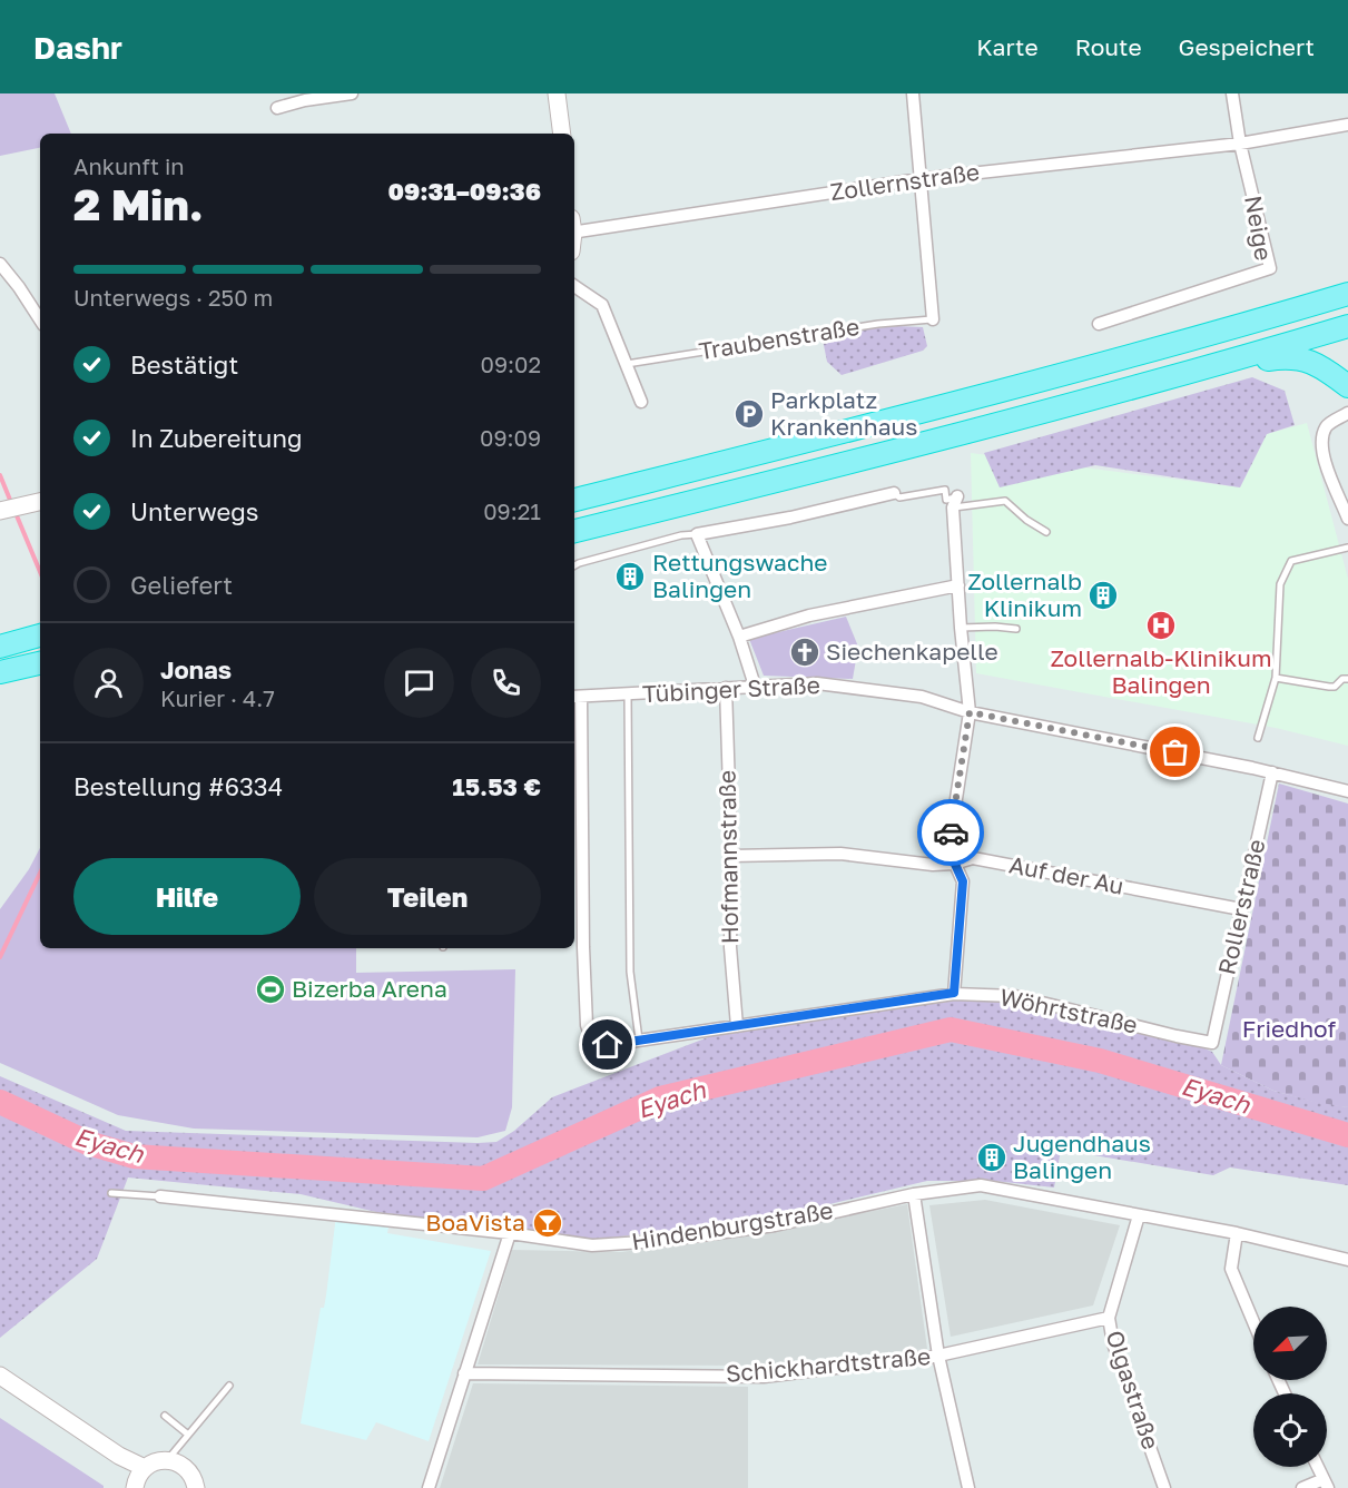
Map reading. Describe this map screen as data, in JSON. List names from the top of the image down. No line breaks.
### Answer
{"streets":{"street":["Zollernstraße","Neige","Tübinger Straße","Hofmannstraße","Auf der Au","Rollerstraße","Wöhrtstraße","Hindenburgstraße","Schickhardtstraße","Olgastraße"],"lane":["Traubenstraße"]},"crossings":[["Zollernstraße","Neige"],["Tübinger Straße","Hofmannstraße"],["Tübinger Straße","Rollerstraße"],["Tübinger Straße","Wöhrtstraße"],["Hofmannstraße","Auf der Au"],["Hofmannstraße","Wöhrtstraße"],["Auf der Au","Rollerstraße"],["Rollerstraße","Wöhrtstraße"],["Hindenburgstraße","Olgastraße"],["Schickhardtstraße","Olgastraße"]],"water":["Eyach"],"parks":["Friedhof"],"places":{"parking":["Parkplatz Krankenhaus"],"building":["Rettungswache Balingen","Zollernalb Klinikum","Jugendhaus Balingen"],"hospital":["Zollernalb-Klinikum Balingen"],"church":["Siechenkapelle"],"sports":["Bizerba Arena"],"bar":["BoaVista"]},"north":"bottom left","page":{"header":"Dashr","nav":["Karte","Route","Gespeichert"],"heading":["2 Min.","Ankunft in","09:31–09:36"],"panel":["Jonas","Kurier · 4.7","Bestellung #6334","15.53 €"],"bar":"Unterwegs · 250 m","list":[["Bestätigt","09:02"],["In Zubereitung","09:09"],["Unterwegs","09:21"],"Geliefert"],"buttons":["Hilfe","Teilen"]}}
